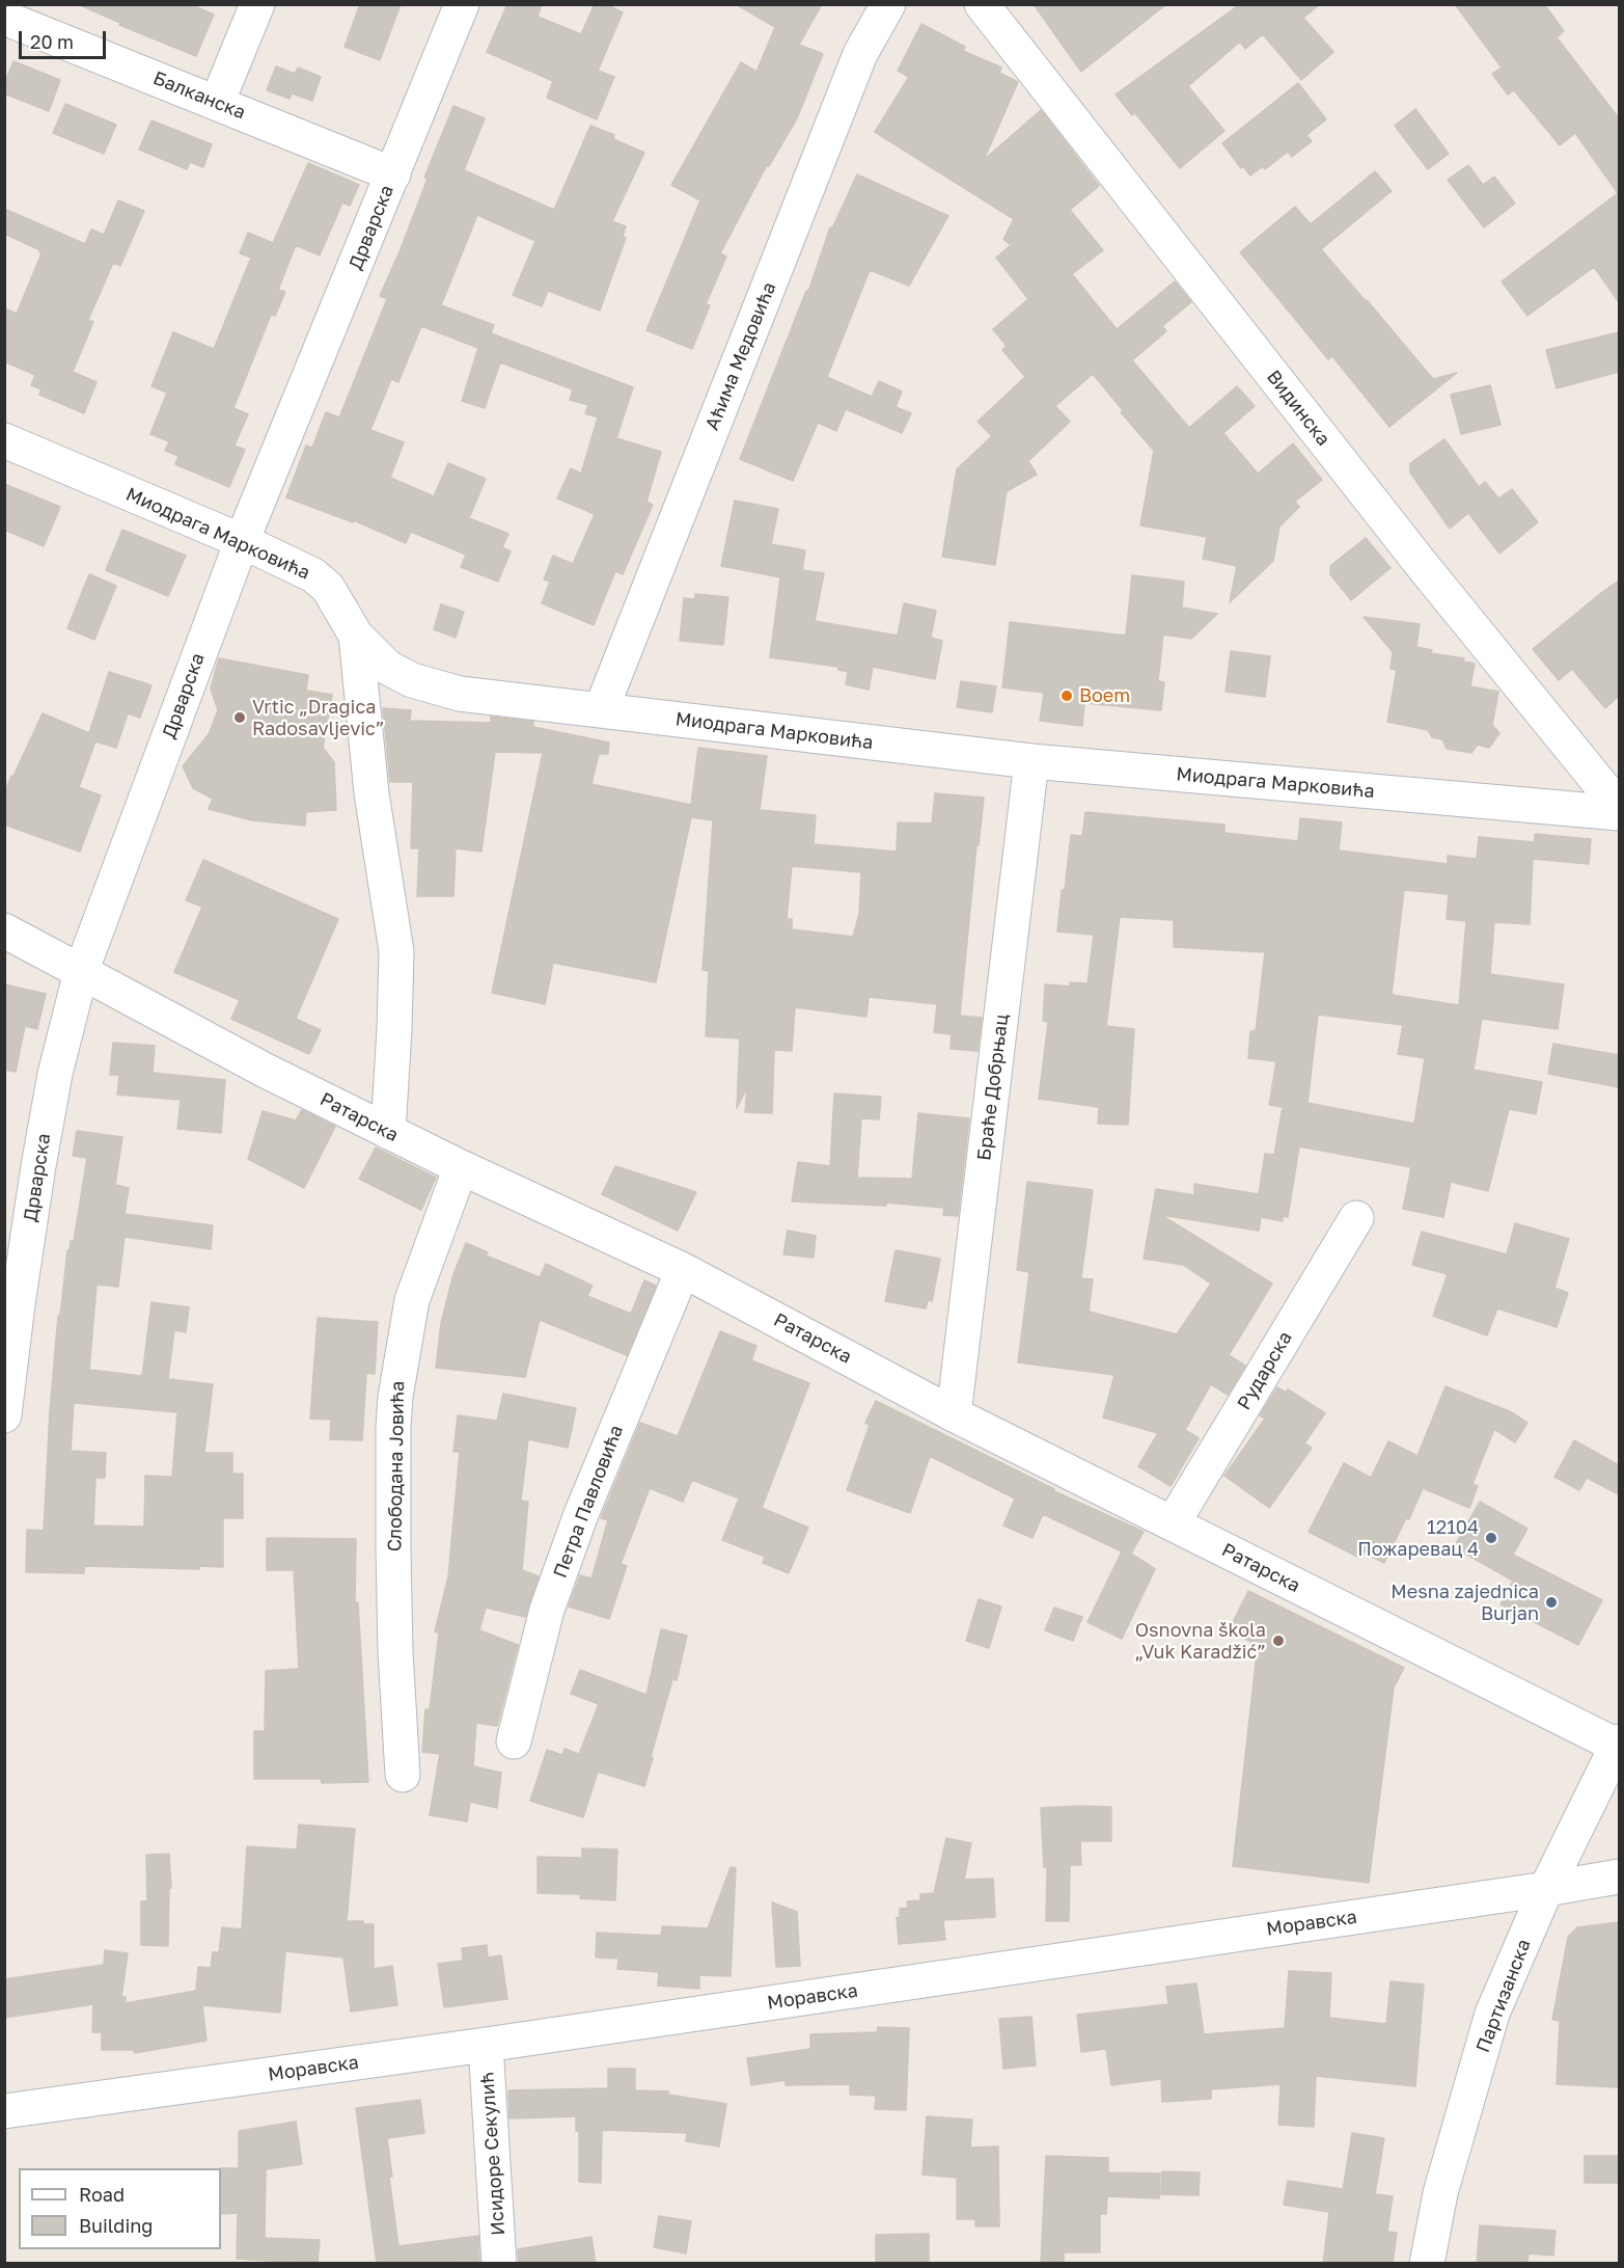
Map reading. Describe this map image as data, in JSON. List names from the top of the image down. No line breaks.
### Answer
{"streets":{"street":["Балканска","Дрварска","Аћима Медовића","Видинска","Миодрага Марковића","Браће Добрњац","Ратарска","Рударска","Слободана Јовића","Петра Павловића","Моравска","Партизанска","Исидоре Секулић"]},"crossings":[["Балканска","Дрварска"],["Дрварска","Миодрага Марковића"],["Дрварска","Ратарска"],["Аћима Медовића","Миодрага Марковића"],["Миодрага Марковића","Браће Добрњац"],["Браће Добрњац","Ратарска"],["Ратарска","Рударска"],["Ратарска","Слободана Јовића"],["Ратарска","Петра Павловића"],["Ратарска","Партизанска"],["Моравска","Партизанска"],["Моравска","Исидоре Секулић"]],"places":["Boem","Vrtic „Dragica Radosavljevic”","12104 Пожаревац 4","Mesna zajednica Burjan","Osnovna škola „Vuk Karadžić”"],"legend":["Road","Building"],"scale_bar":"20 m"}
